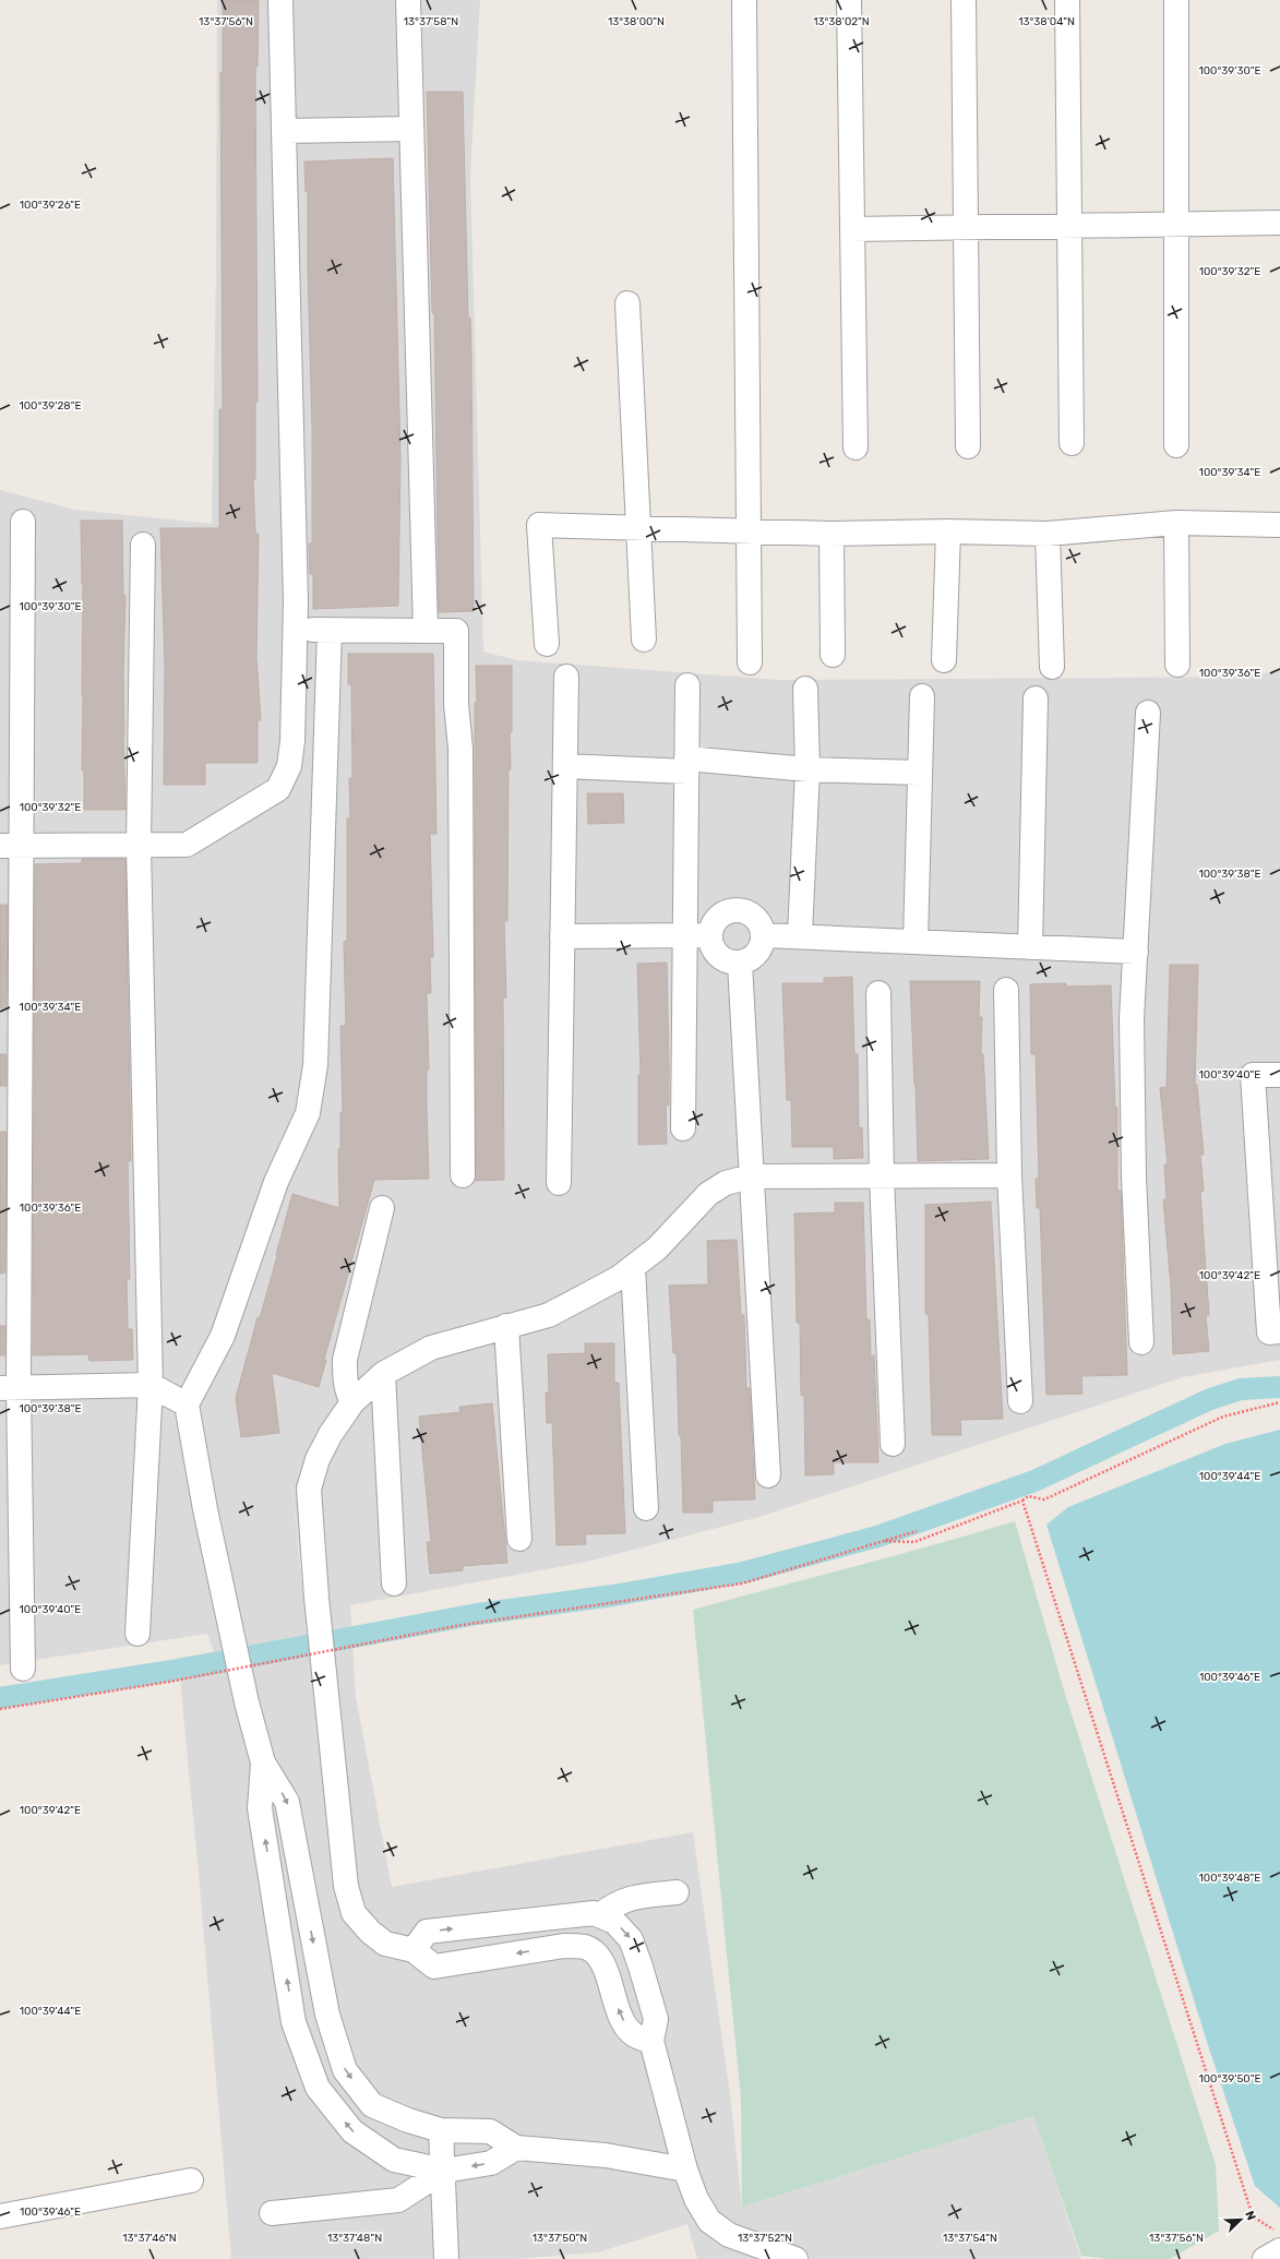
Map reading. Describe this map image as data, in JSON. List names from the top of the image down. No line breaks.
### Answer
{"north":"top right","coordinates":["13°37'56\"N","13°37'58\"N","13°38'00\"N","13°38'02\"N","13°38'04\"N","100°39'30\"E","100°39'26\"E","100°39'32\"E","100°39'28\"E","100°39'34\"E","100°39'36\"E","100°39'38\"E","100°39'40\"E","100°39'42\"E","100°39'44\"E","100°39'46\"E","100°39'48\"E","100°39'50\"E","13°37'46\"N","13°37'48\"N","13°37'50\"N","13°37'52\"N","13°37'54\"N"]}
